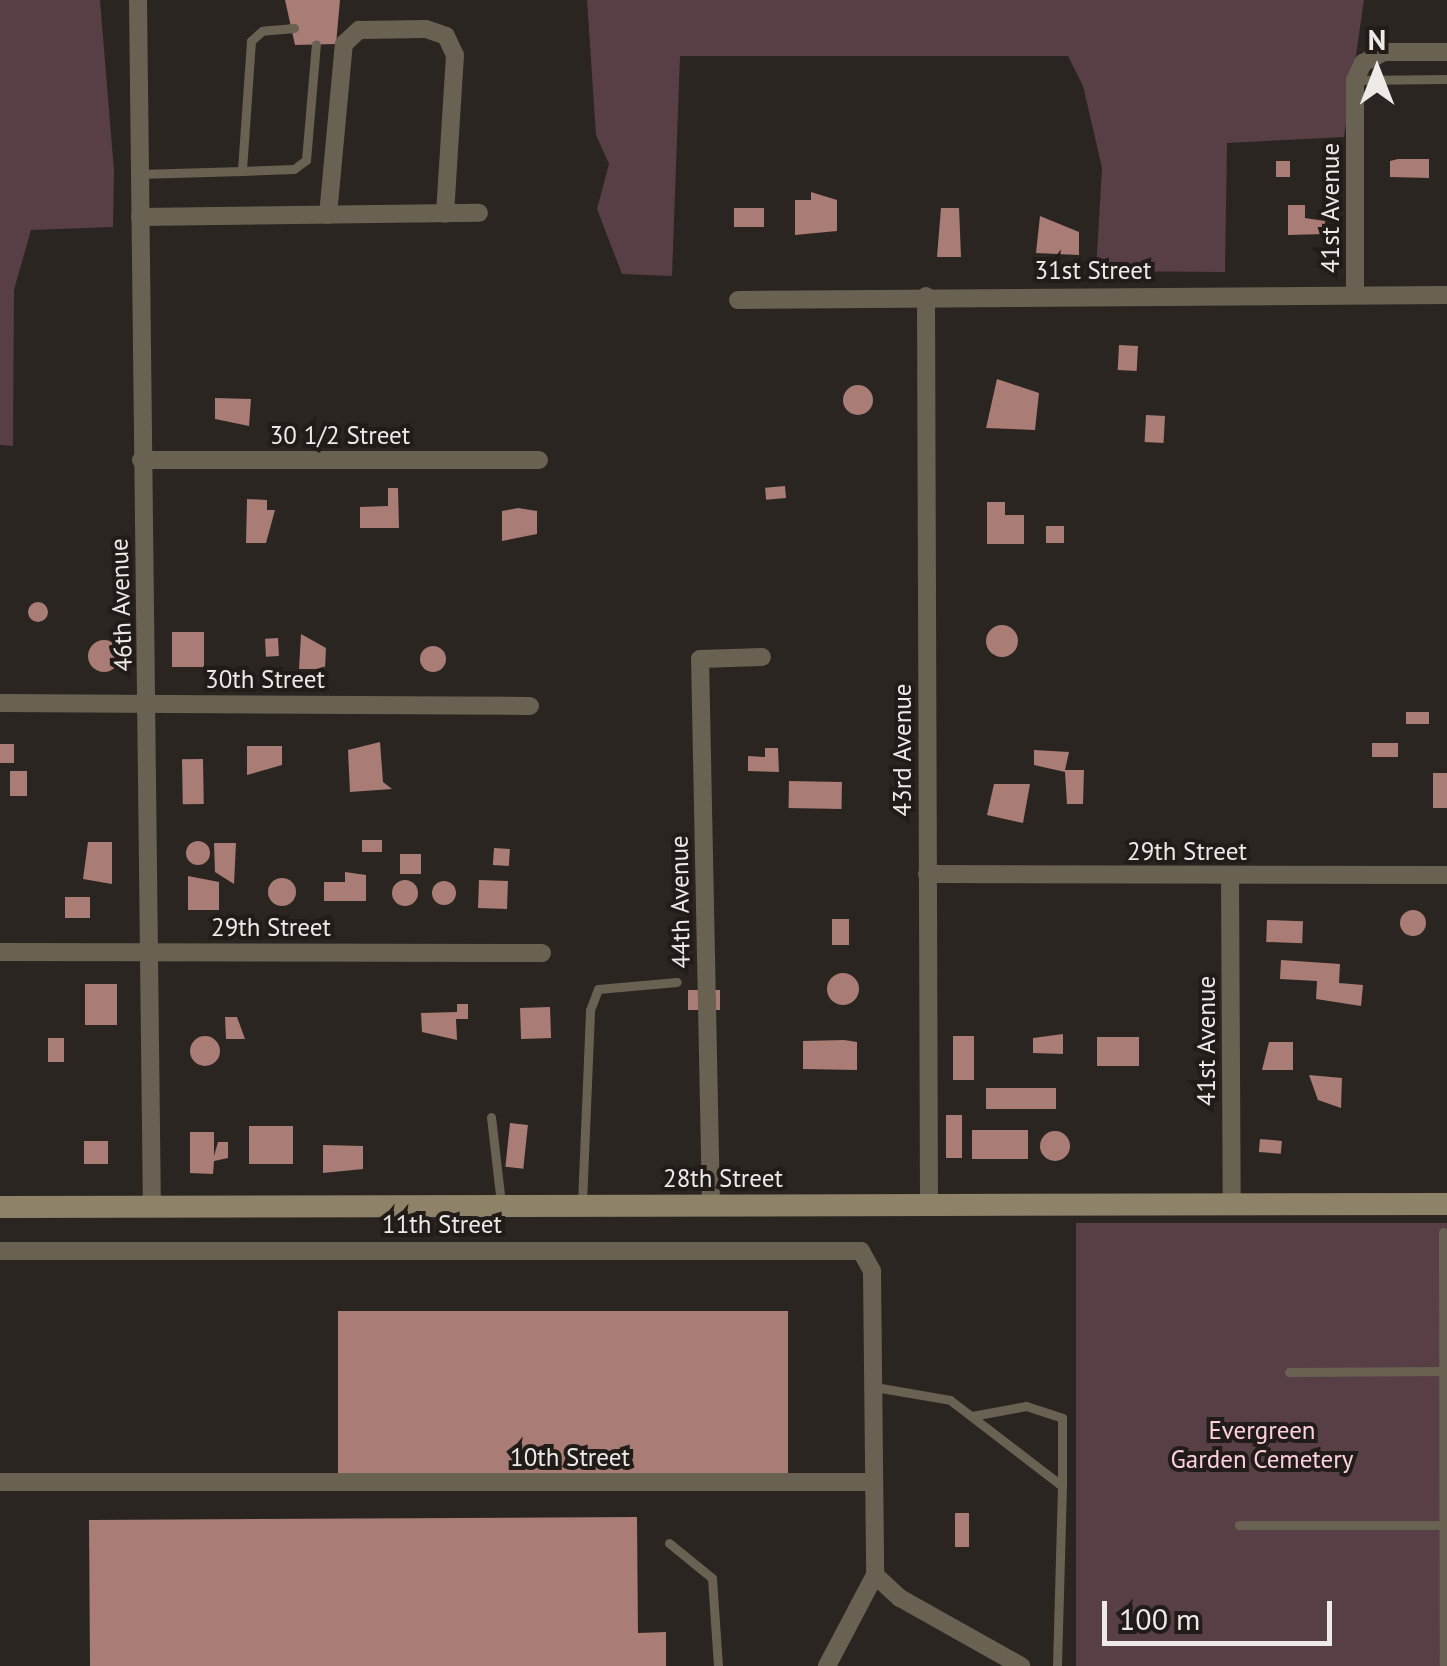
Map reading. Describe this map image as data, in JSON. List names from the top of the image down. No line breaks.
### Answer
{"streets":{"main road":["28th Street"],"street":["41st Avenue","31st Street","30 1/2 Street","46th Avenue","30th Street","43rd Avenue","29th Street","44th Avenue","11th Street","10th Street"]},"crossings":[["41st Avenue","31st Street"],["41st Avenue","29th Street"],["41st Avenue","28th Street"],["31st Street","43rd Avenue"],["30 1/2 Street","46th Avenue"],["46th Avenue","30th Street"],["46th Avenue","29th Street"],["46th Avenue","28th Street"],["43rd Avenue","29th Street"],["43rd Avenue","28th Street"],["44th Avenue","28th Street"]],"parks":["Evergreen Garden Cemetery"],"scale_bar":"100 m","north":"top"}
